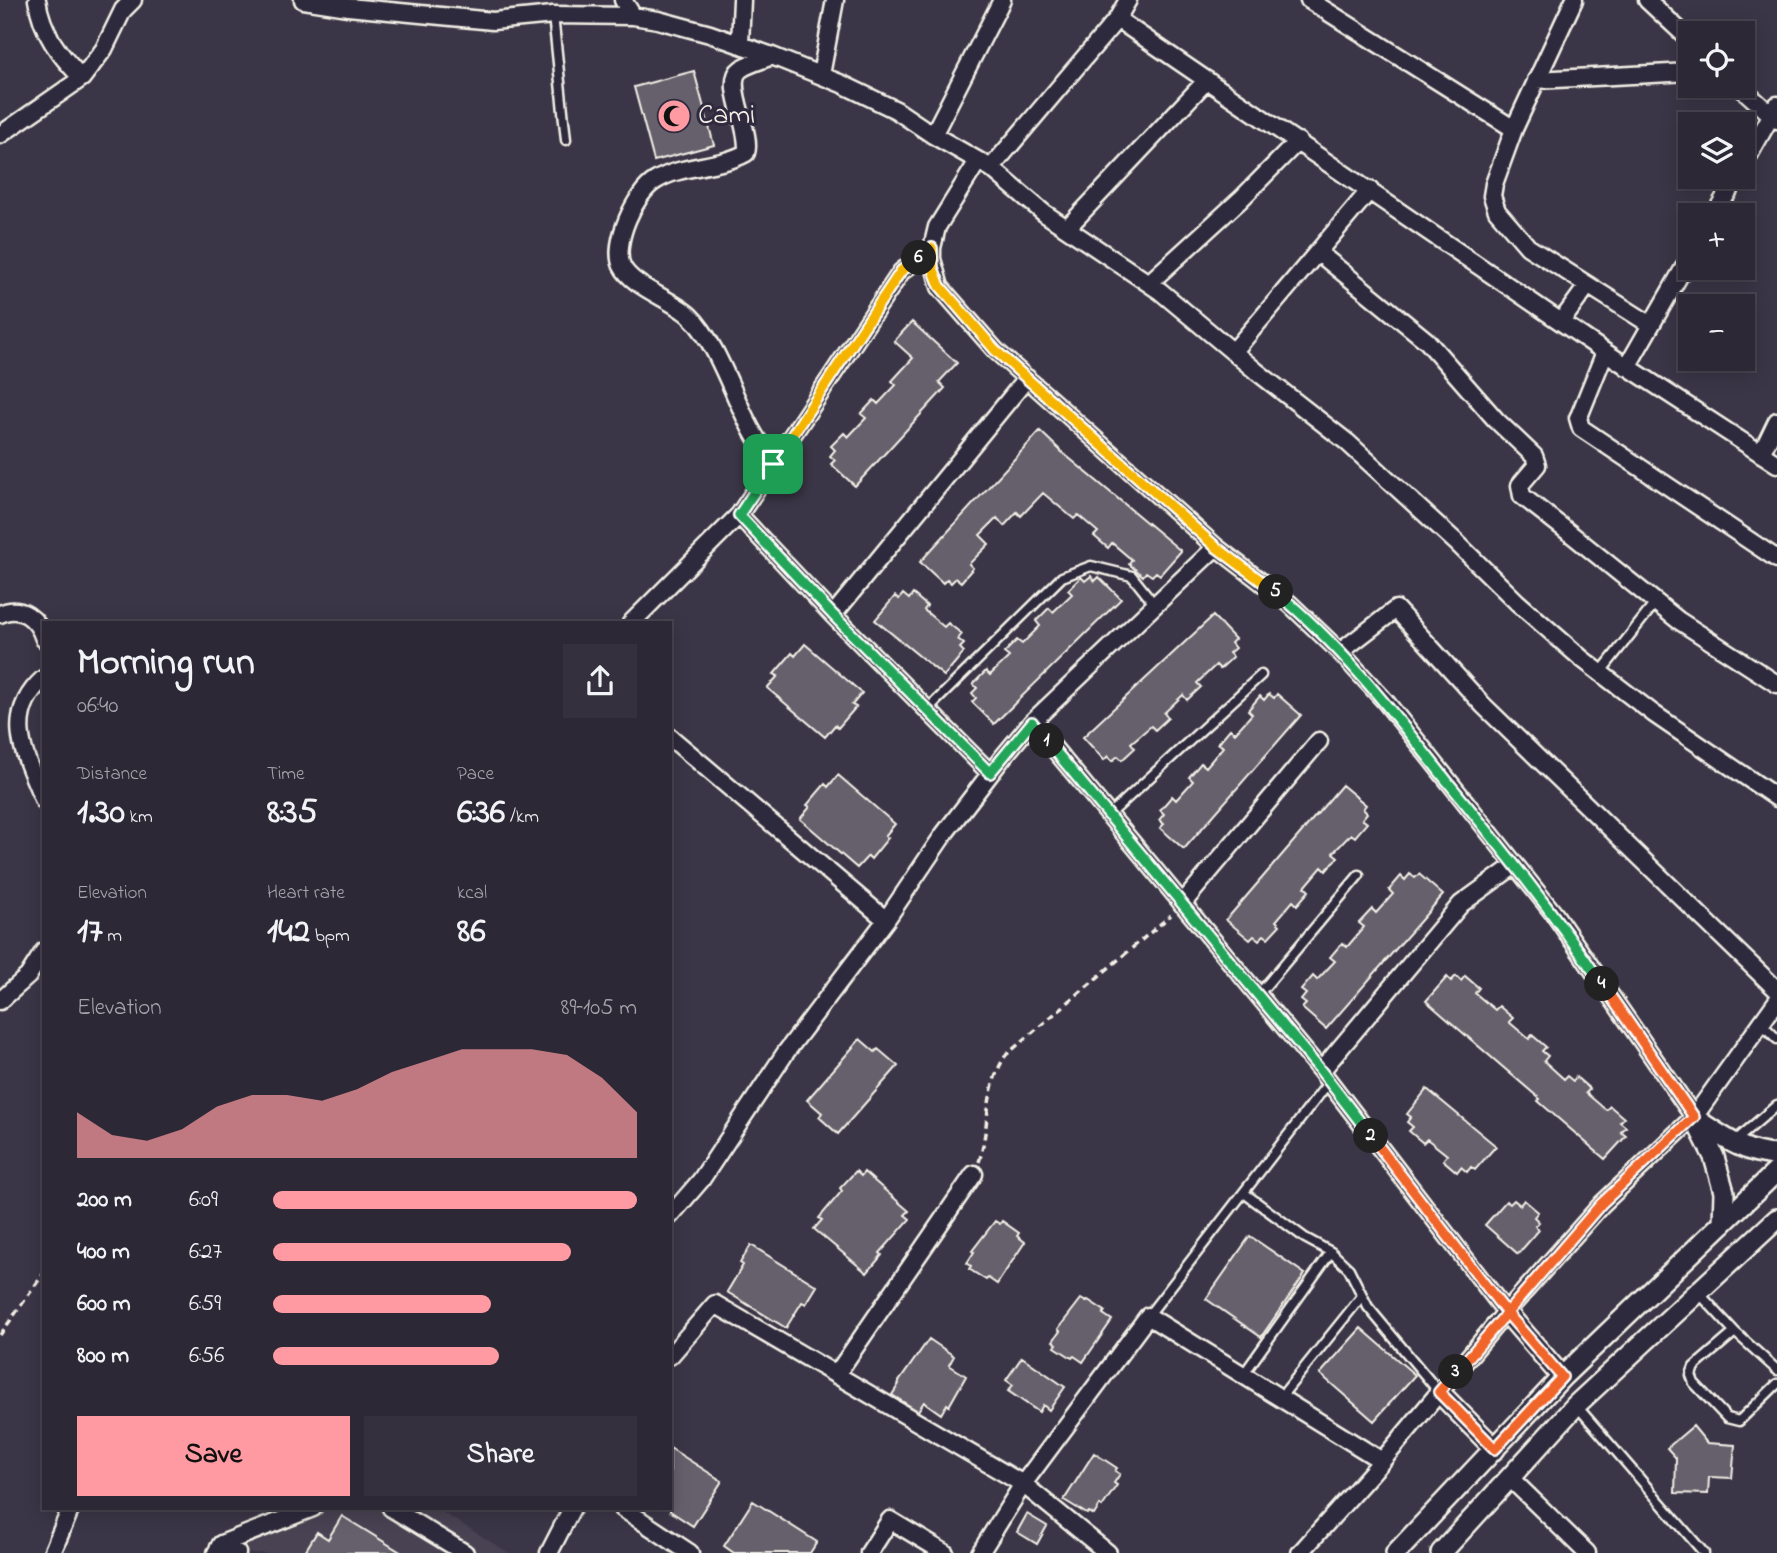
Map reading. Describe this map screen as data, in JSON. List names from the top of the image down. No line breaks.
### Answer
{"places":{"mosque":["Cami"]},"page":{"map_buttons":["+","−"],"pins":["6","5","1","4","2","3"],"heading":["Morning run","06:40"],"stats":[["Distance","1.30 km"],["Time","8:35"],["Pace","6:36 /km"],["Elevation","17 m"],["Heart rate","142 bpm"],["kcal","86"]],"chart":["Elevation","89–105 m"],"list":[{"name":"200 m","note":"6:09"},{"name":"400 m","note":"6:27"},{"name":"600 m","note":"6:59"},{"name":"800 m","note":"6:56"}],"buttons":["Save","Share"]}}
